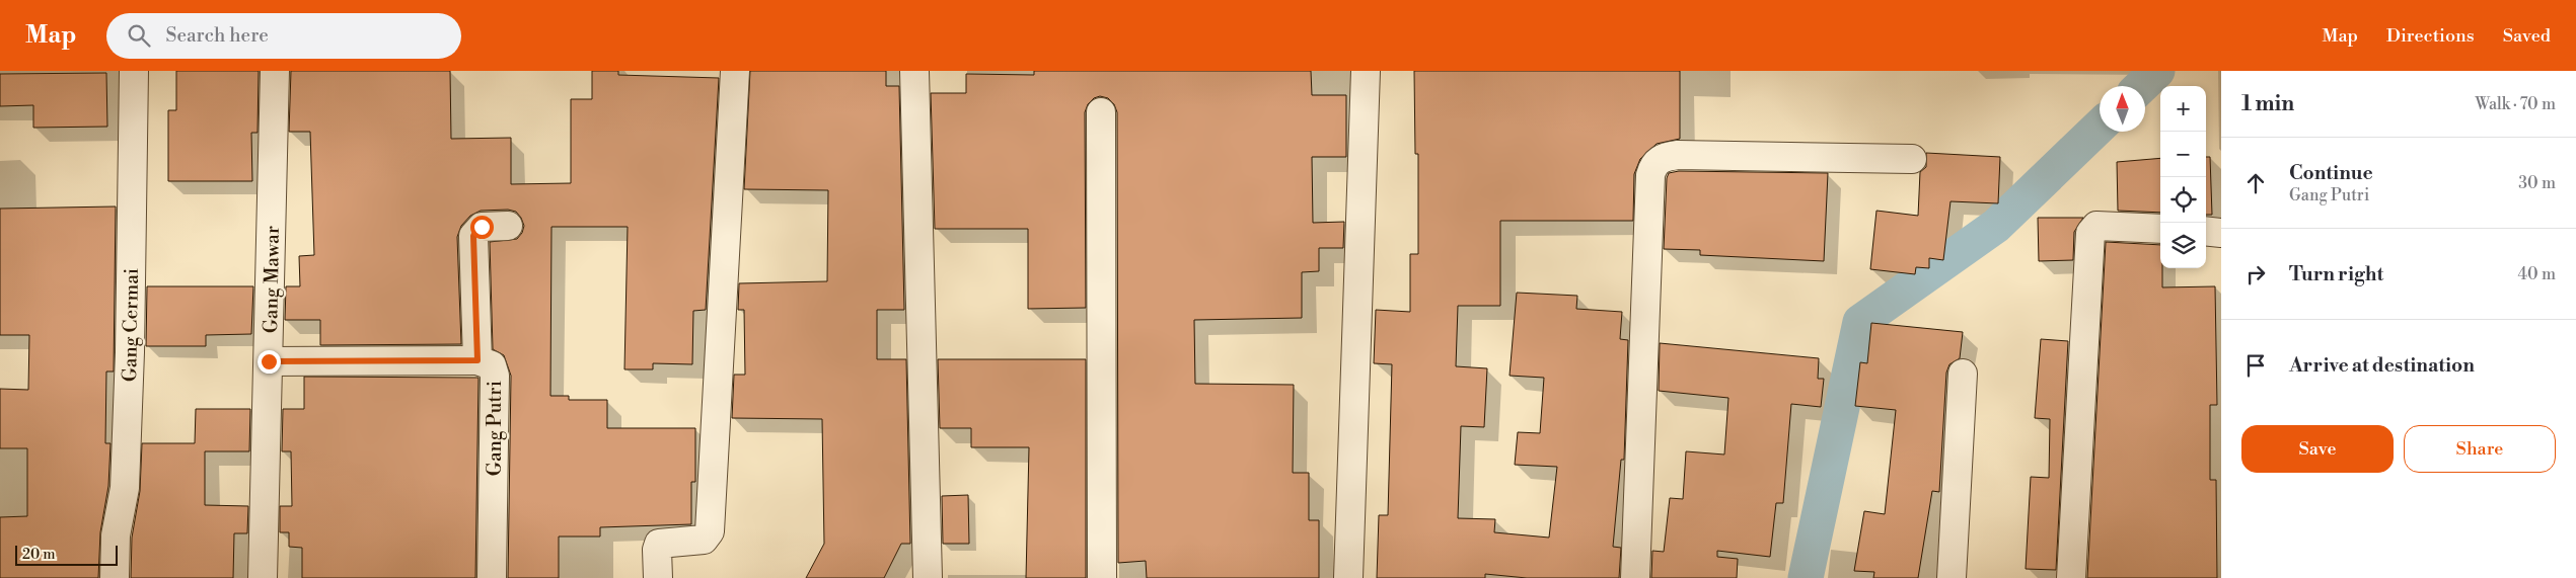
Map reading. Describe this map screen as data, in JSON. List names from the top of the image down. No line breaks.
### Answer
{"streets":{"street":["Gang Mawar","Gang Cermai","Gang Putri"]},"scale_bar":"20 m","north":"top","page":{"header":"Map","search":"Search here","nav":["Map","Directions","Saved"],"heading":["1 min","Walk · 70 m"],"map_buttons":["+","−"],"list":[["Continue","Gang Putri","30 m"],["Turn right","40 m"],"Arrive at destination"],"buttons":["Save","Share"],"scale":"20 m"}}
